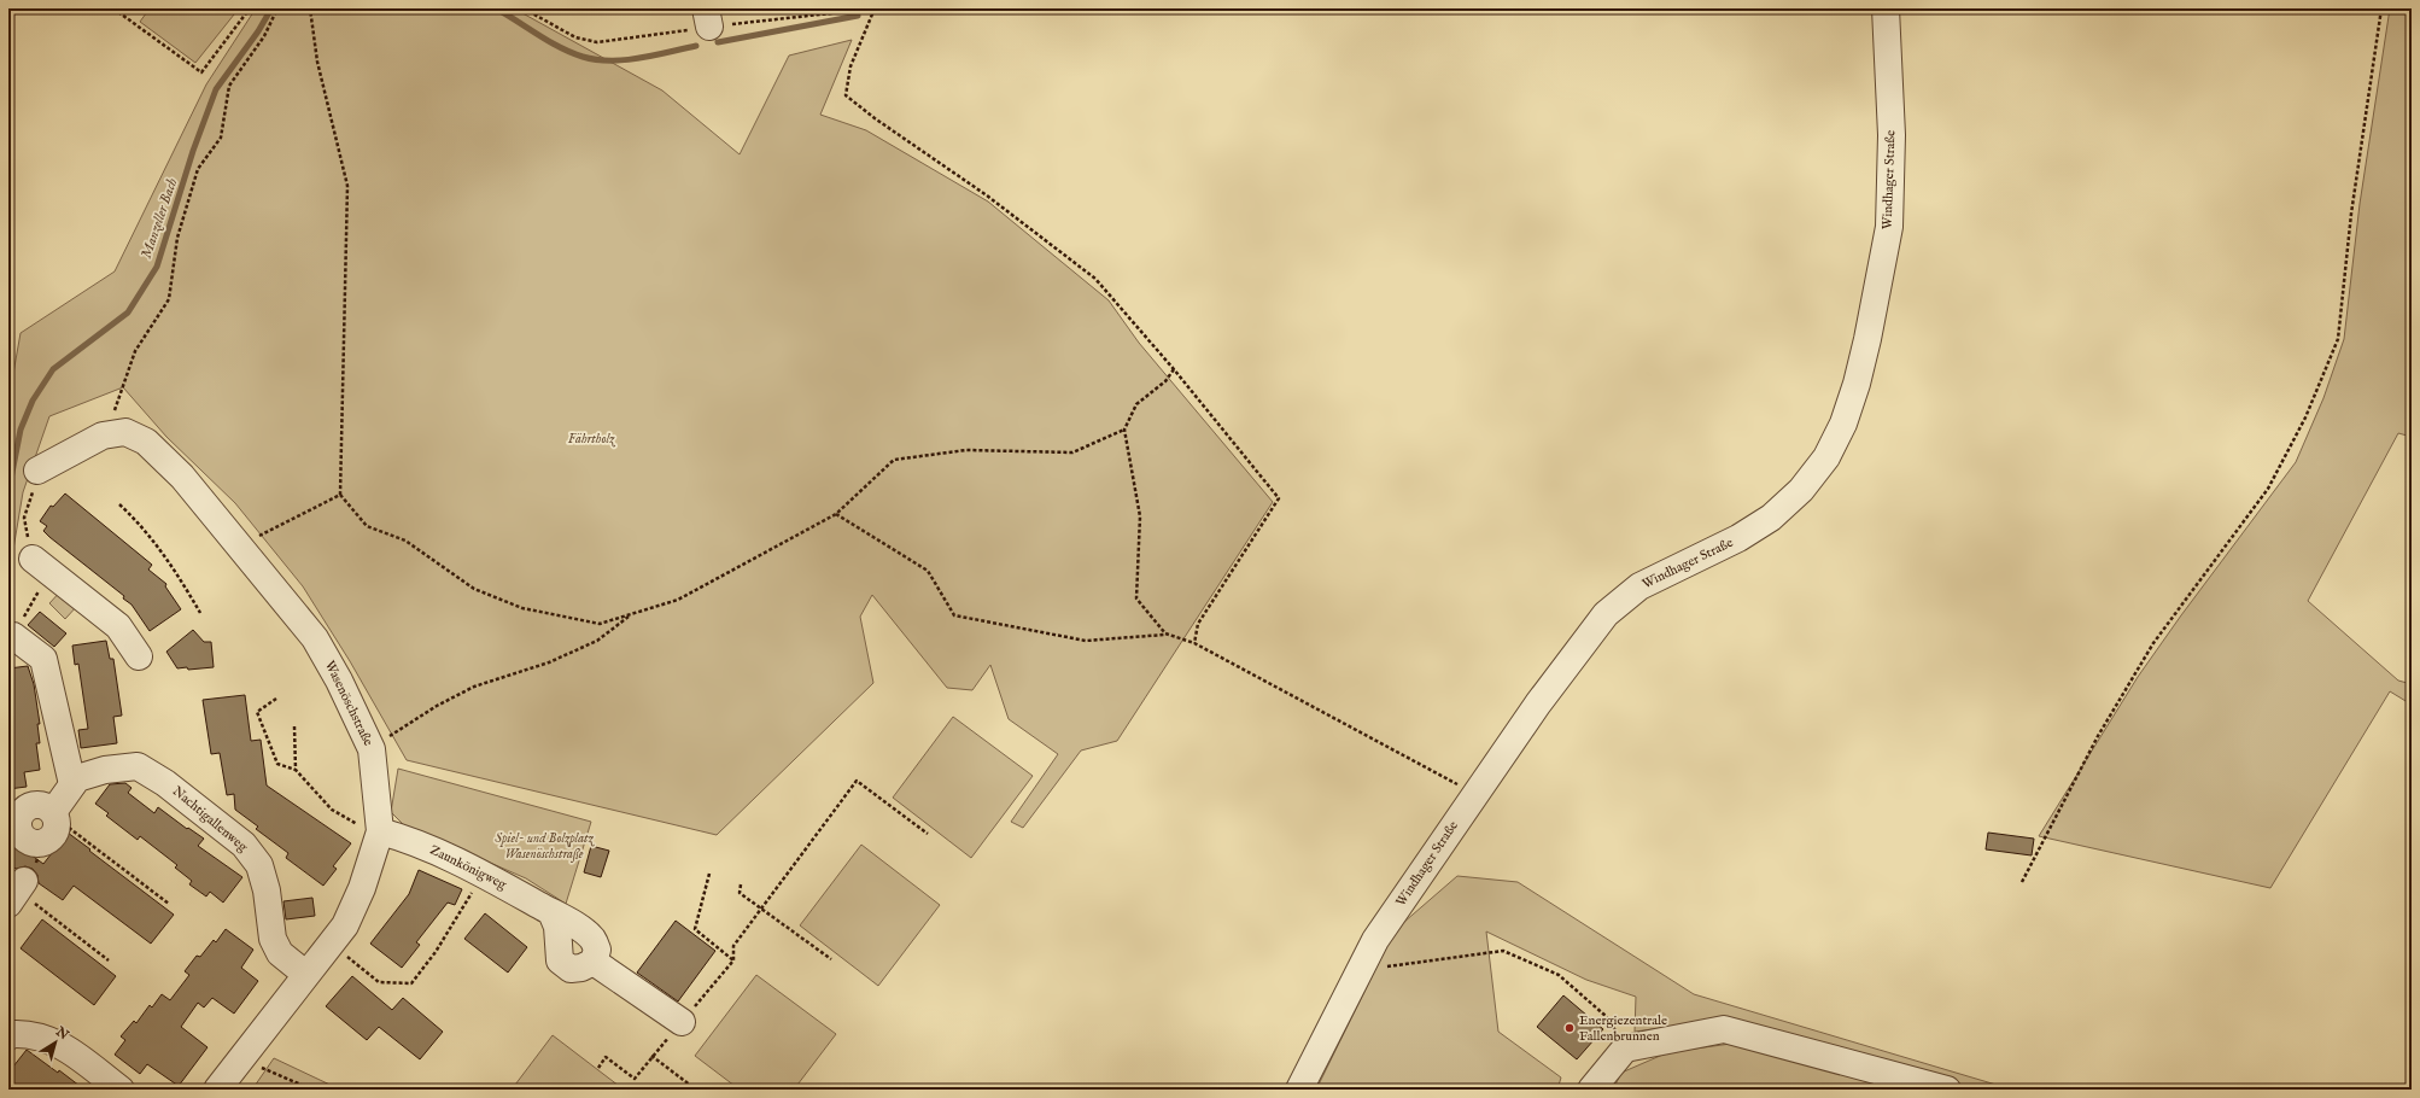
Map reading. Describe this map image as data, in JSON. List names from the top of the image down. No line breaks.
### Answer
{"streets":{"street":["Windhager Straße","Wasenöschstraße","Nachtigallenweg","Zaunkönigweg"]},"crossings":[["Wasenöschstraße","Nachtigallenweg"],["Wasenöschstraße","Zaunkönigweg"]],"water":["Manzeller Bach"],"parks":["Fährtholz","Spiel- und Bolzplatz Wasenöschstraße"],"places":["Energiezentrale Fallenbrunnen"],"north":"top right"}
